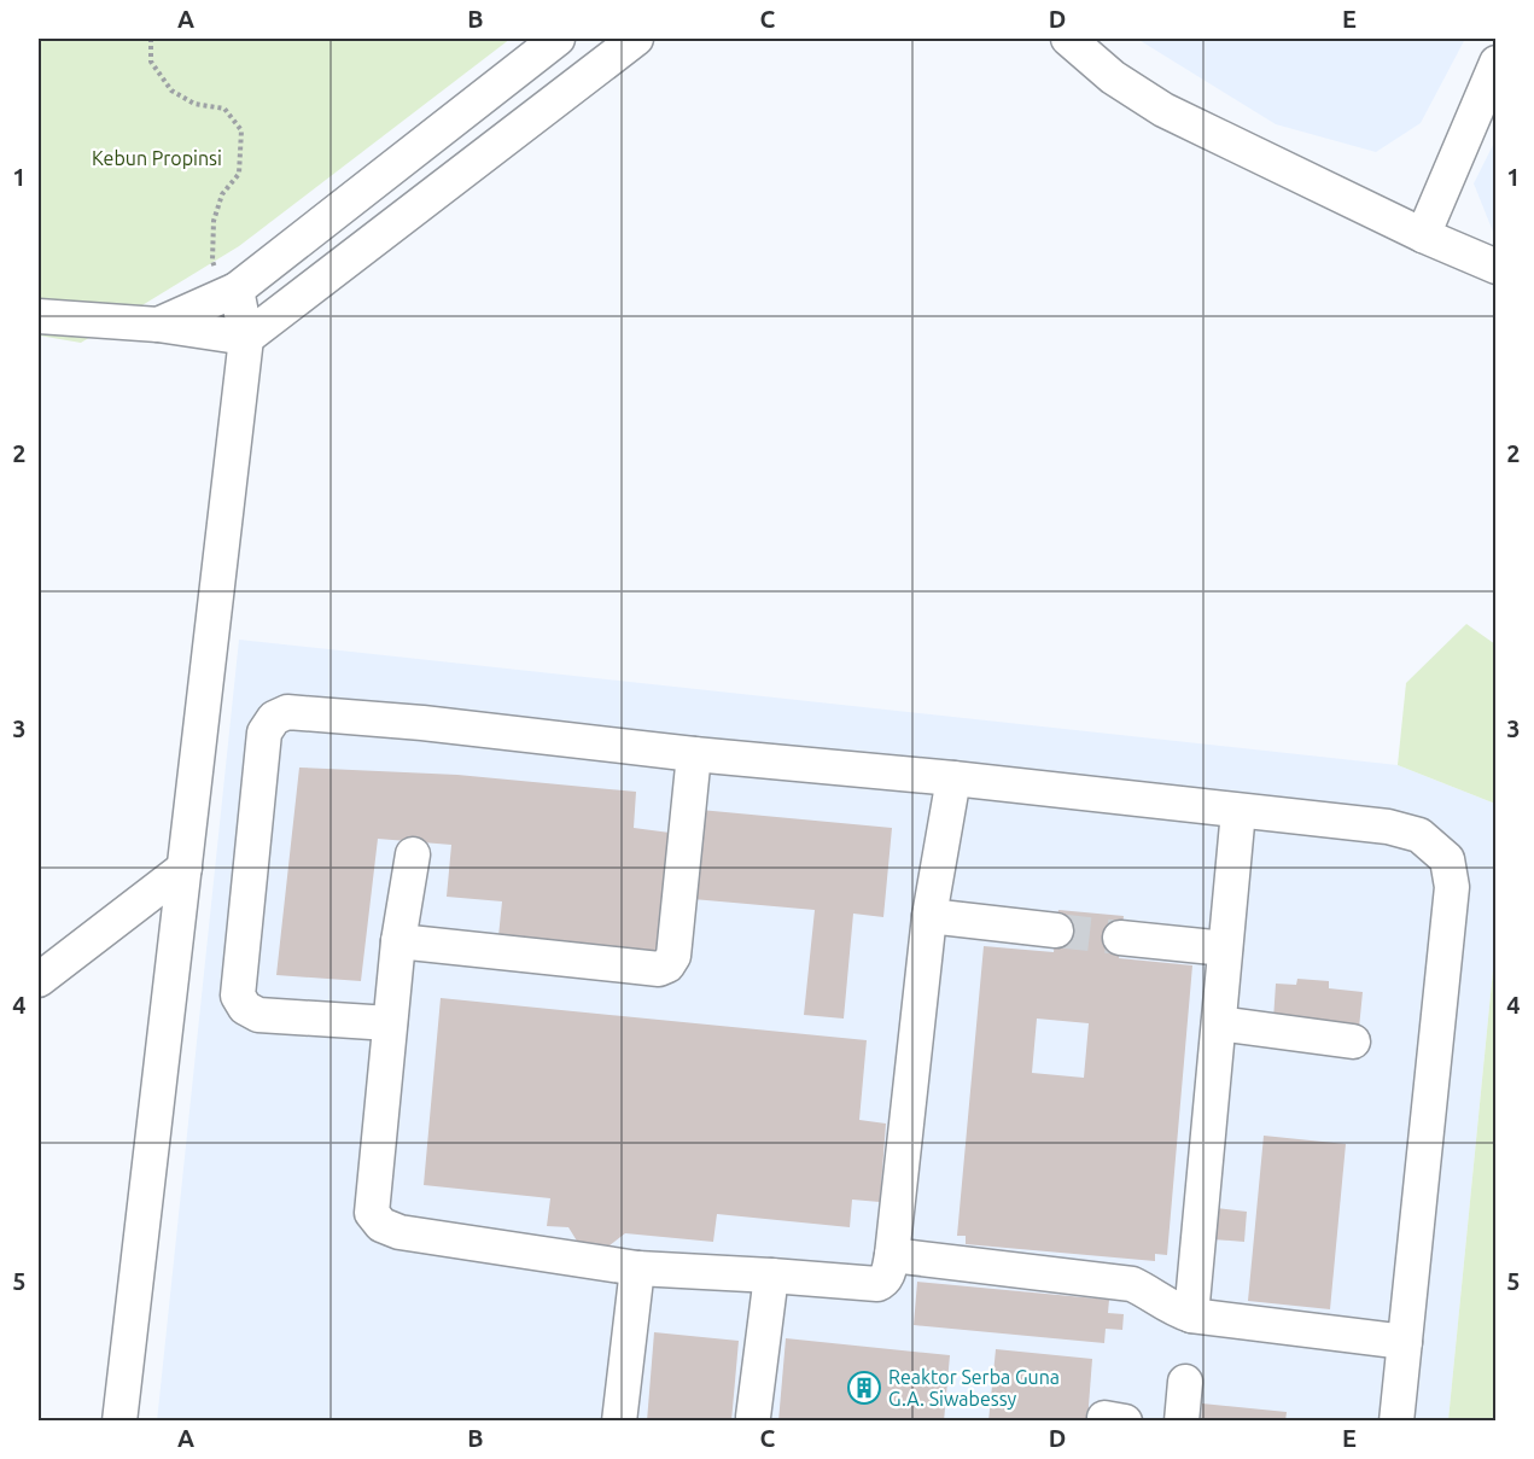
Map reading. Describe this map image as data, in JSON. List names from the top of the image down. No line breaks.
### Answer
{"parks":["Kebun Propinsi"],"places":{"building":["Reaktor Serba Guna G.A. Siwabessy"]},"grid":{"columns":["A","B","C","D","E"],"rows":["1","2","3","4","5"]}}
